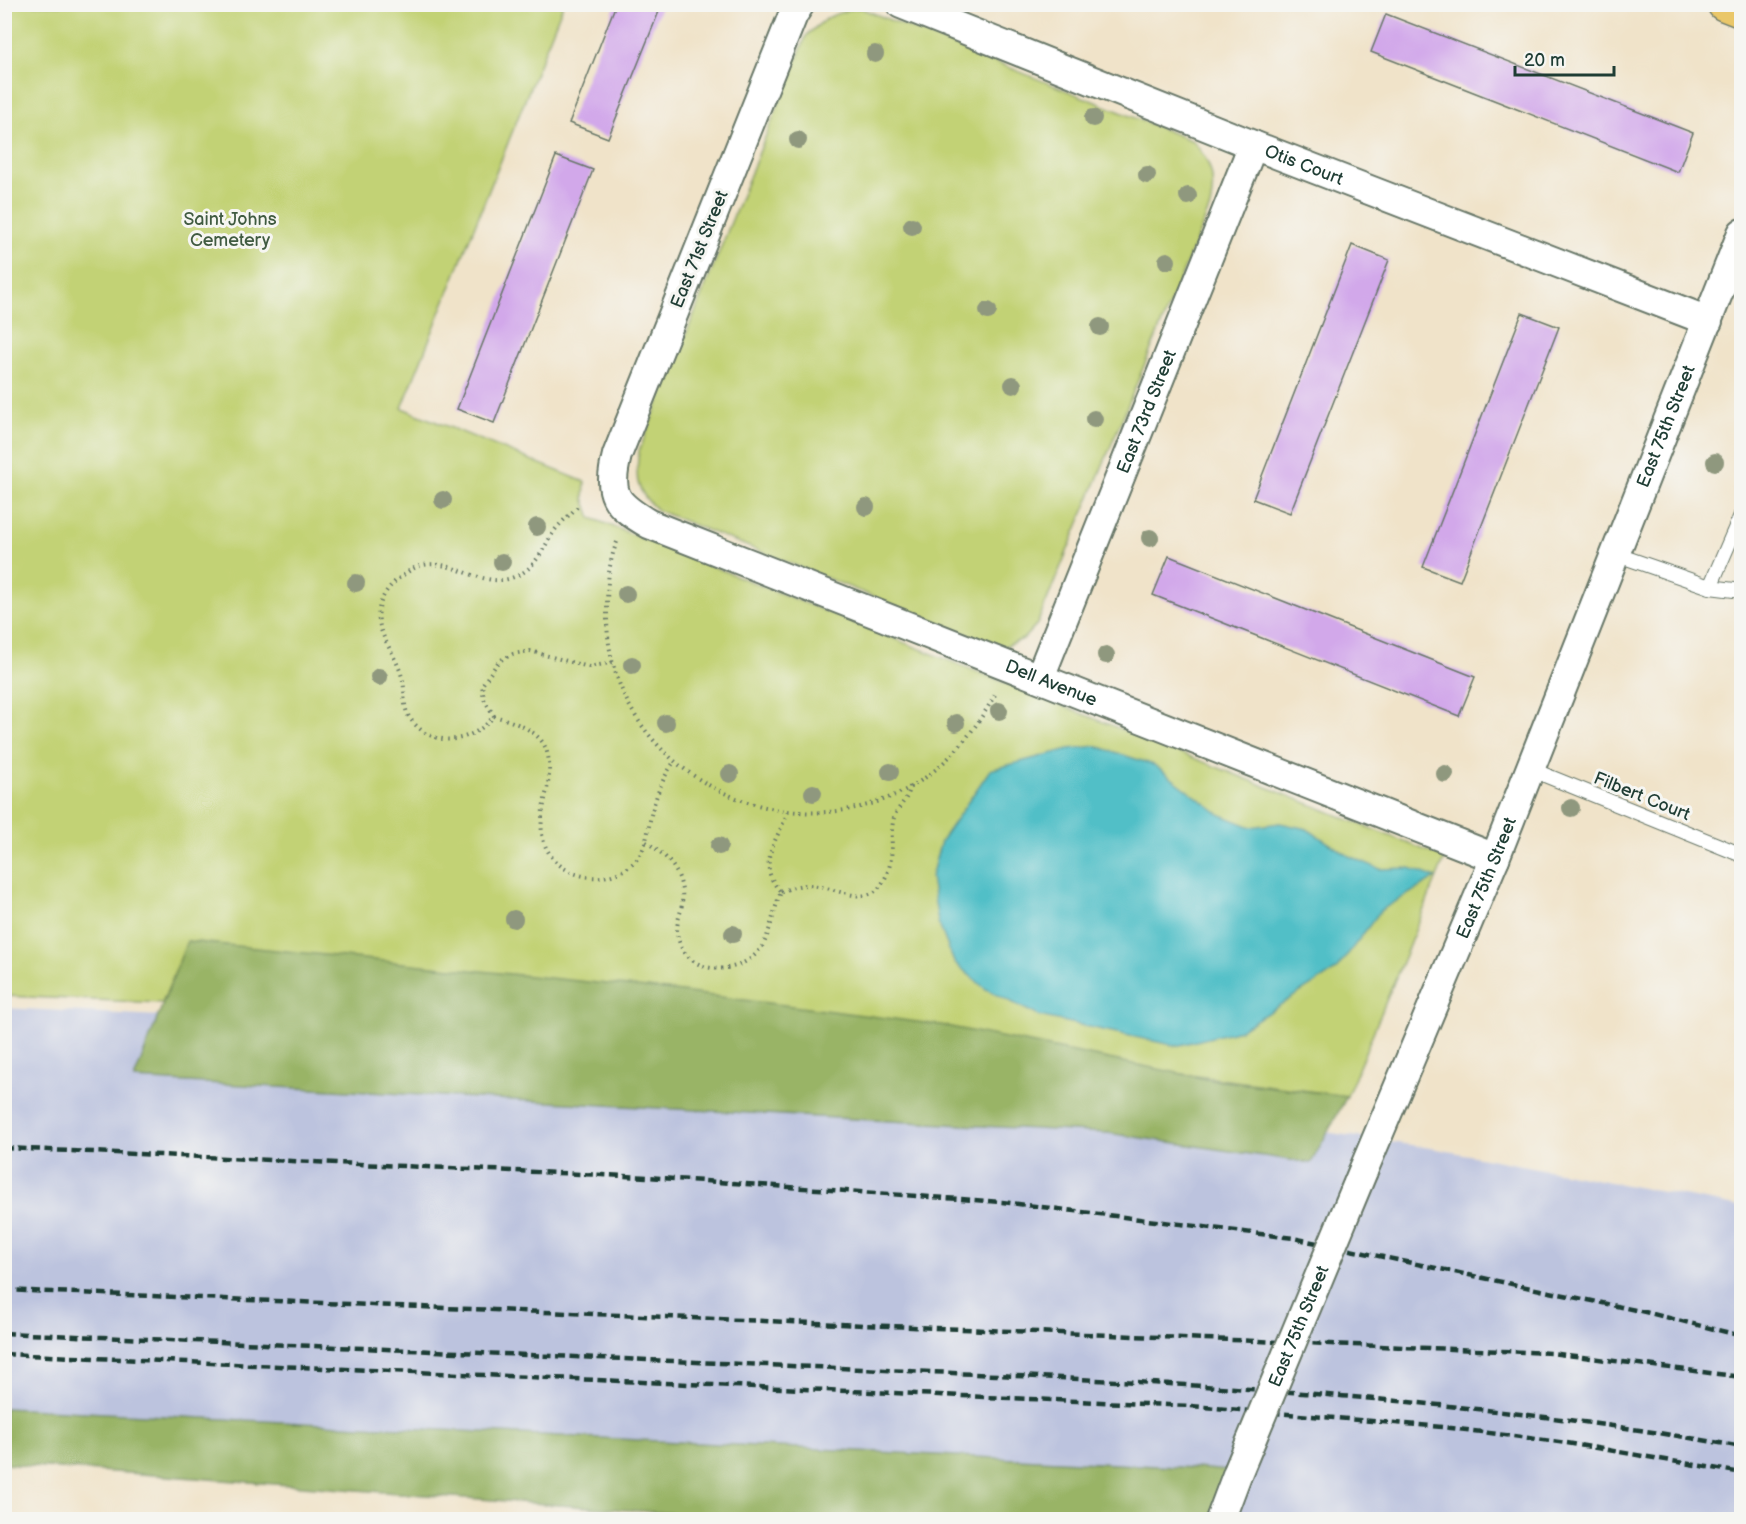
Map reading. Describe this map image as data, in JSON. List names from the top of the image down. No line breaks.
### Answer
{"streets":{"street":["Otis Court","East 71st Street","East 73rd Street","East 75th Street","Dell Avenue"],"lane":["Filbert Court"]},"crossings":[["Otis Court","East 73rd Street"],["Otis Court","East 75th Street"],["East 71st Street","Dell Avenue"],["East 73rd Street","Dell Avenue"],["East 75th Street","Dell Avenue"],["East 75th Street","Filbert Court"]],"parks":["Saint Johns Cemetery"],"scale_bar":"20 m"}
